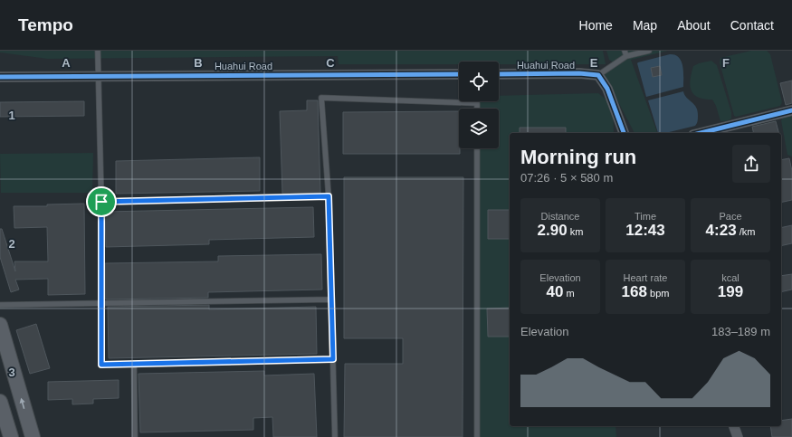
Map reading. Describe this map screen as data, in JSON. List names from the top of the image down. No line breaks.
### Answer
{"streets":{"street":["Huahui Road"]},"page":{"header":"Tempo","nav":["Home","Map","About","Contact"],"heading":["Morning run","07:26 · 5 × 580 m"],"stats":[["Distance","2.90 km"],["Time","12:43"],["Pace","4:23 /km"],["Elevation","40 m"],["Heart rate","168 bpm"],["kcal","199"]],"chart":["Elevation","183–189 m"]},"grid":{"columns":["A","B","C","E","F"],"rows":["1","2","3"]}}
